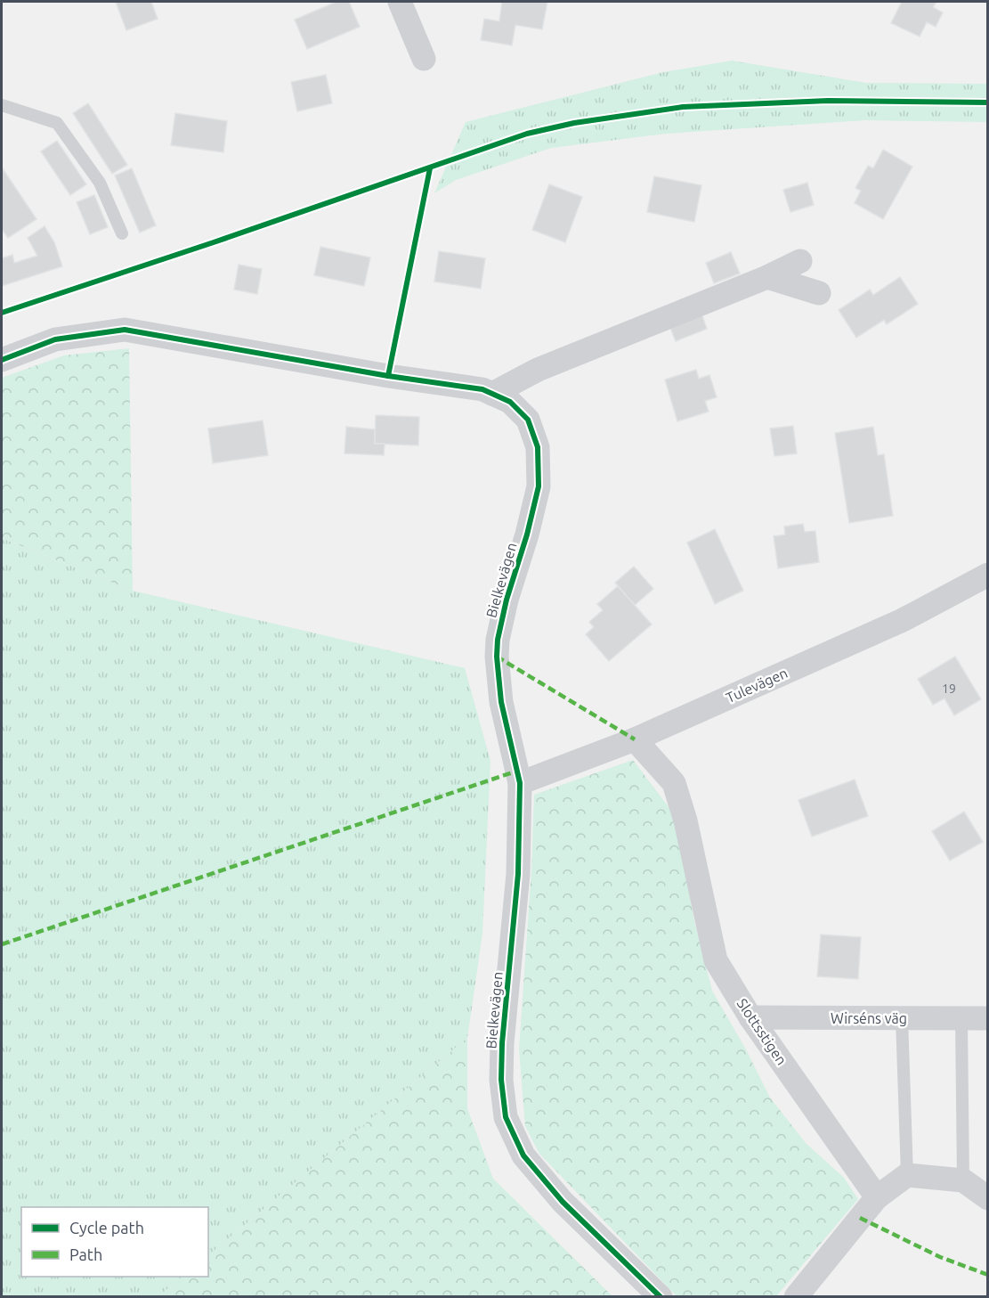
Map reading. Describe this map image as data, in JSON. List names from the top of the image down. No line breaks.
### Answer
{"streets":{"street":["Bielkevägen","Tulevägen","Wirséns väg","Slottsstigen"]},"crossings":[["Bielkevägen","Tulevägen"],["Tulevägen","Slottsstigen"],["Wirséns väg","Slottsstigen"]],"house_numbers":["19"],"legend":["Cycle path","Path"]}
